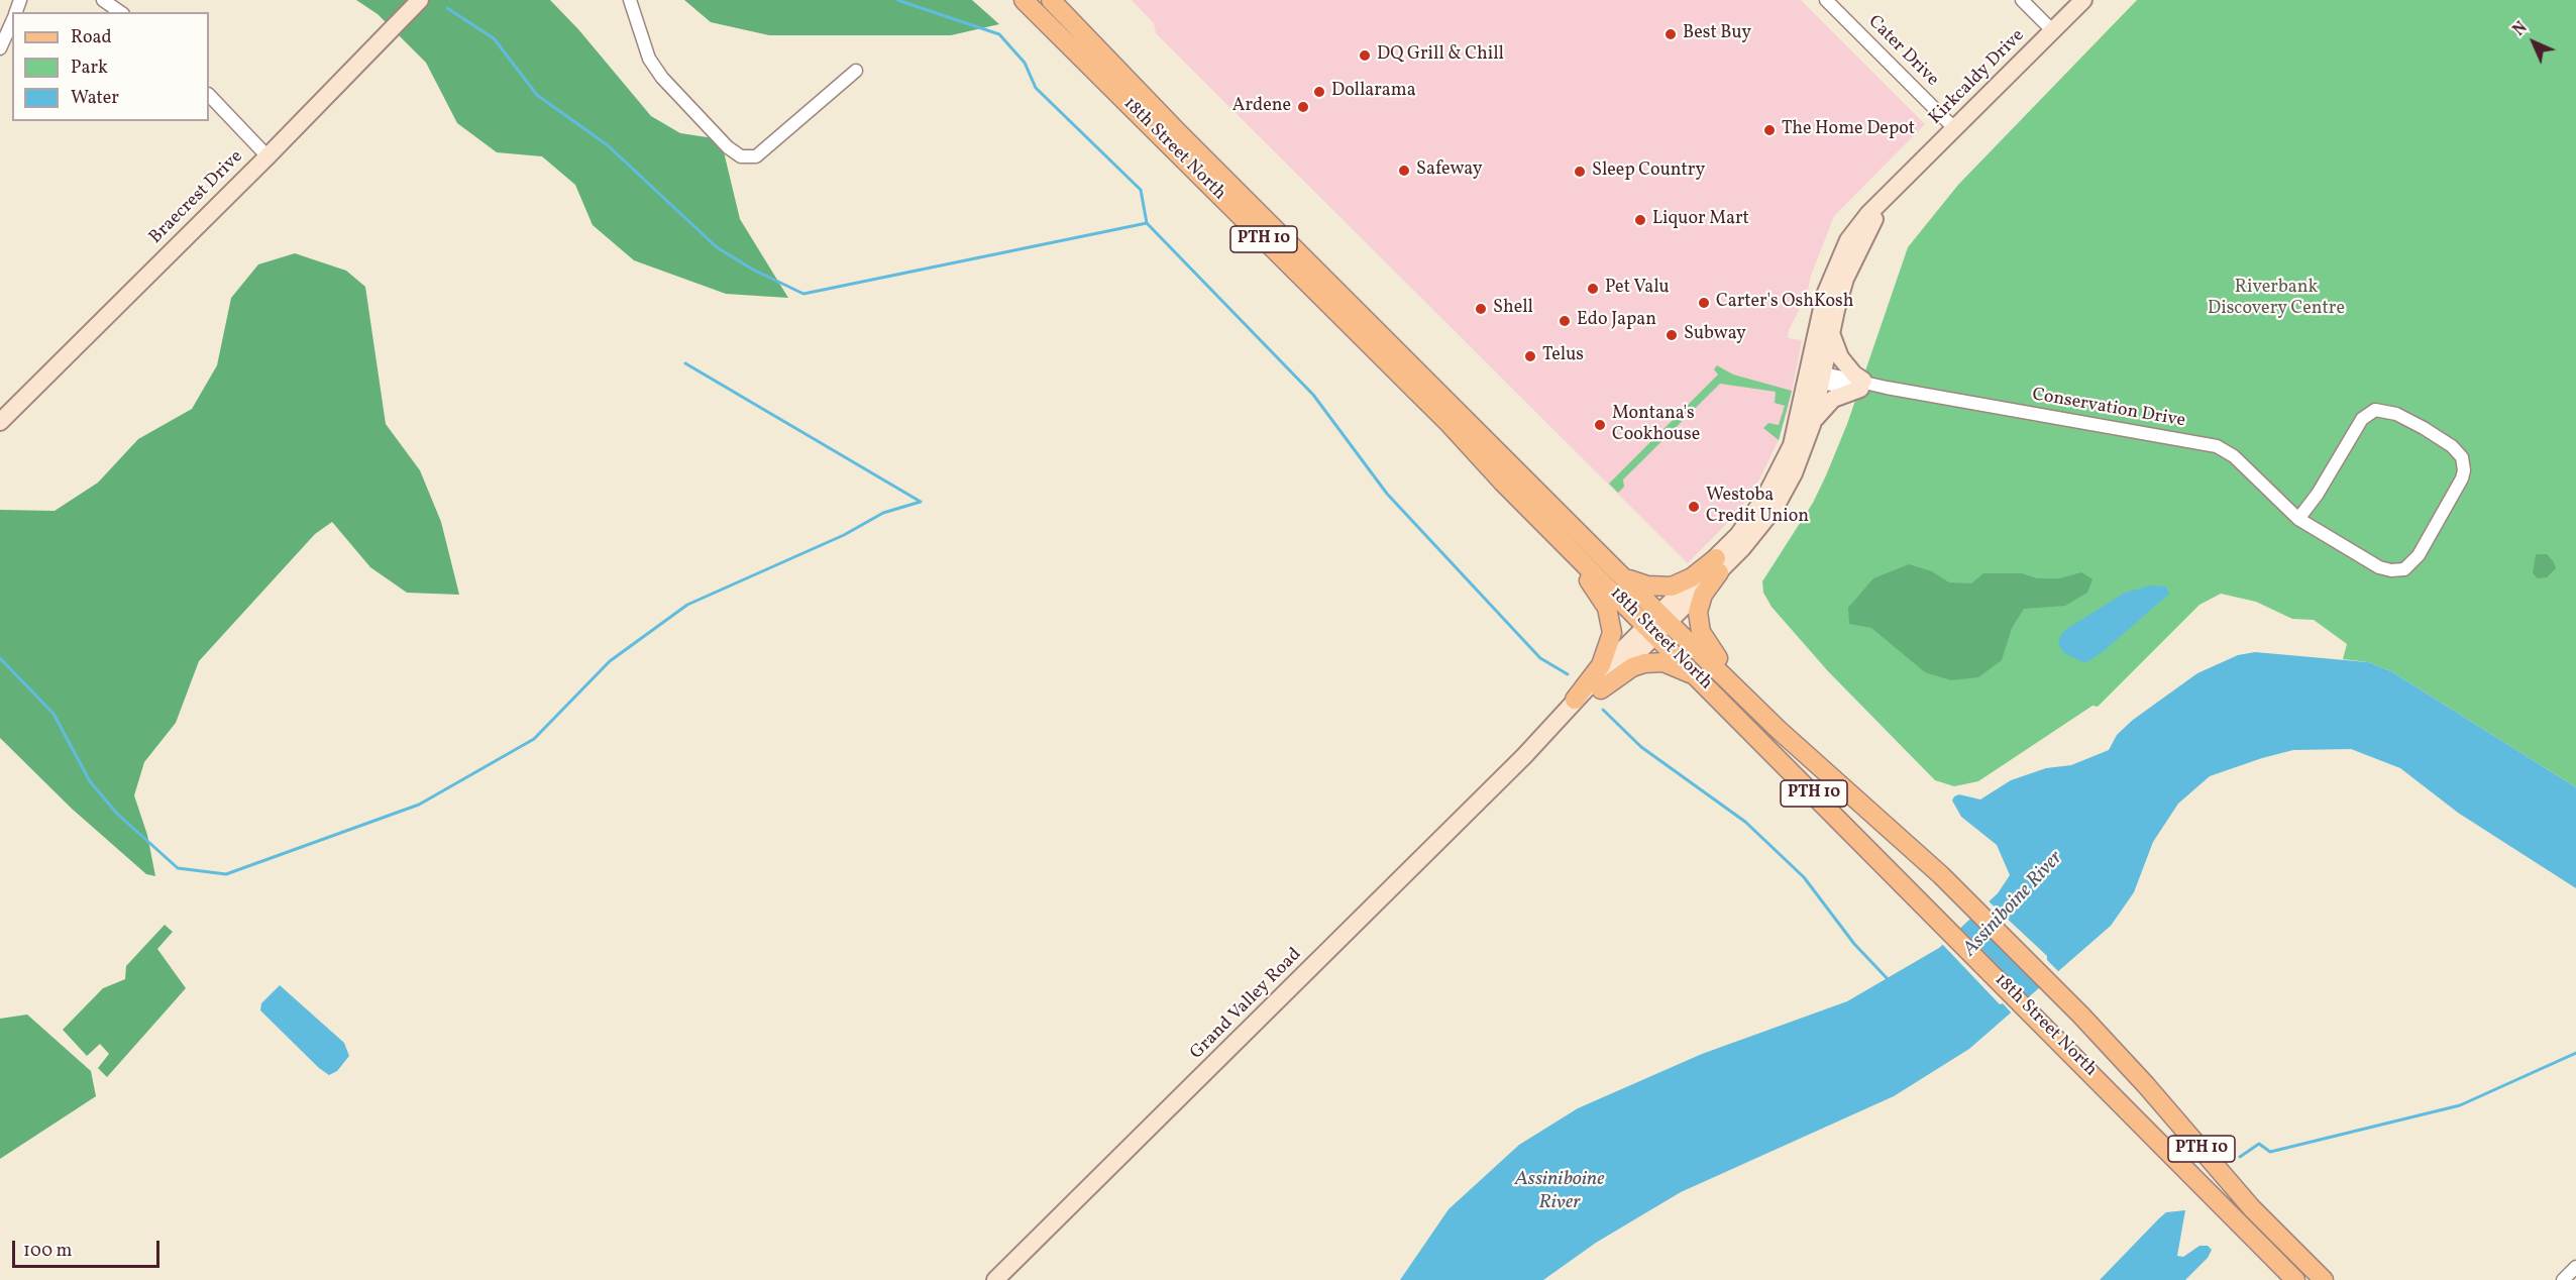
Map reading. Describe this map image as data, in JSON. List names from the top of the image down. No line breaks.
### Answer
{"streets":{"main road":["Kirkcaldy Drive","18th Street North","Braecrest Drive","PTH 10","Grand Valley Road"],"street":["Cater Drive","Conservation Drive"]},"crossings":[["Cater Drive","Kirkcaldy Drive"],["Kirkcaldy Drive","18th Street North"],["Kirkcaldy Drive","Conservation Drive"],["Kirkcaldy Drive","Grand Valley Road"],["18th Street North","Grand Valley Road"]],"water":["Assiniboine River"],"parks":["Riverbank Discovery Centre"],"places":["Best Buy","DQ Grill & Chill","Dollarama","Ardene","The Home Depot","Safeway","Sleep Country","Liquor Mart","Pet Valu","Carter's OshKosh","Shell","Edo Japan","Subway","Telus","Montana's Cookhouse","Westoba Credit Union"],"legend":["Road","Park","Water"],"scale_bar":"100 m","north":"top left"}
